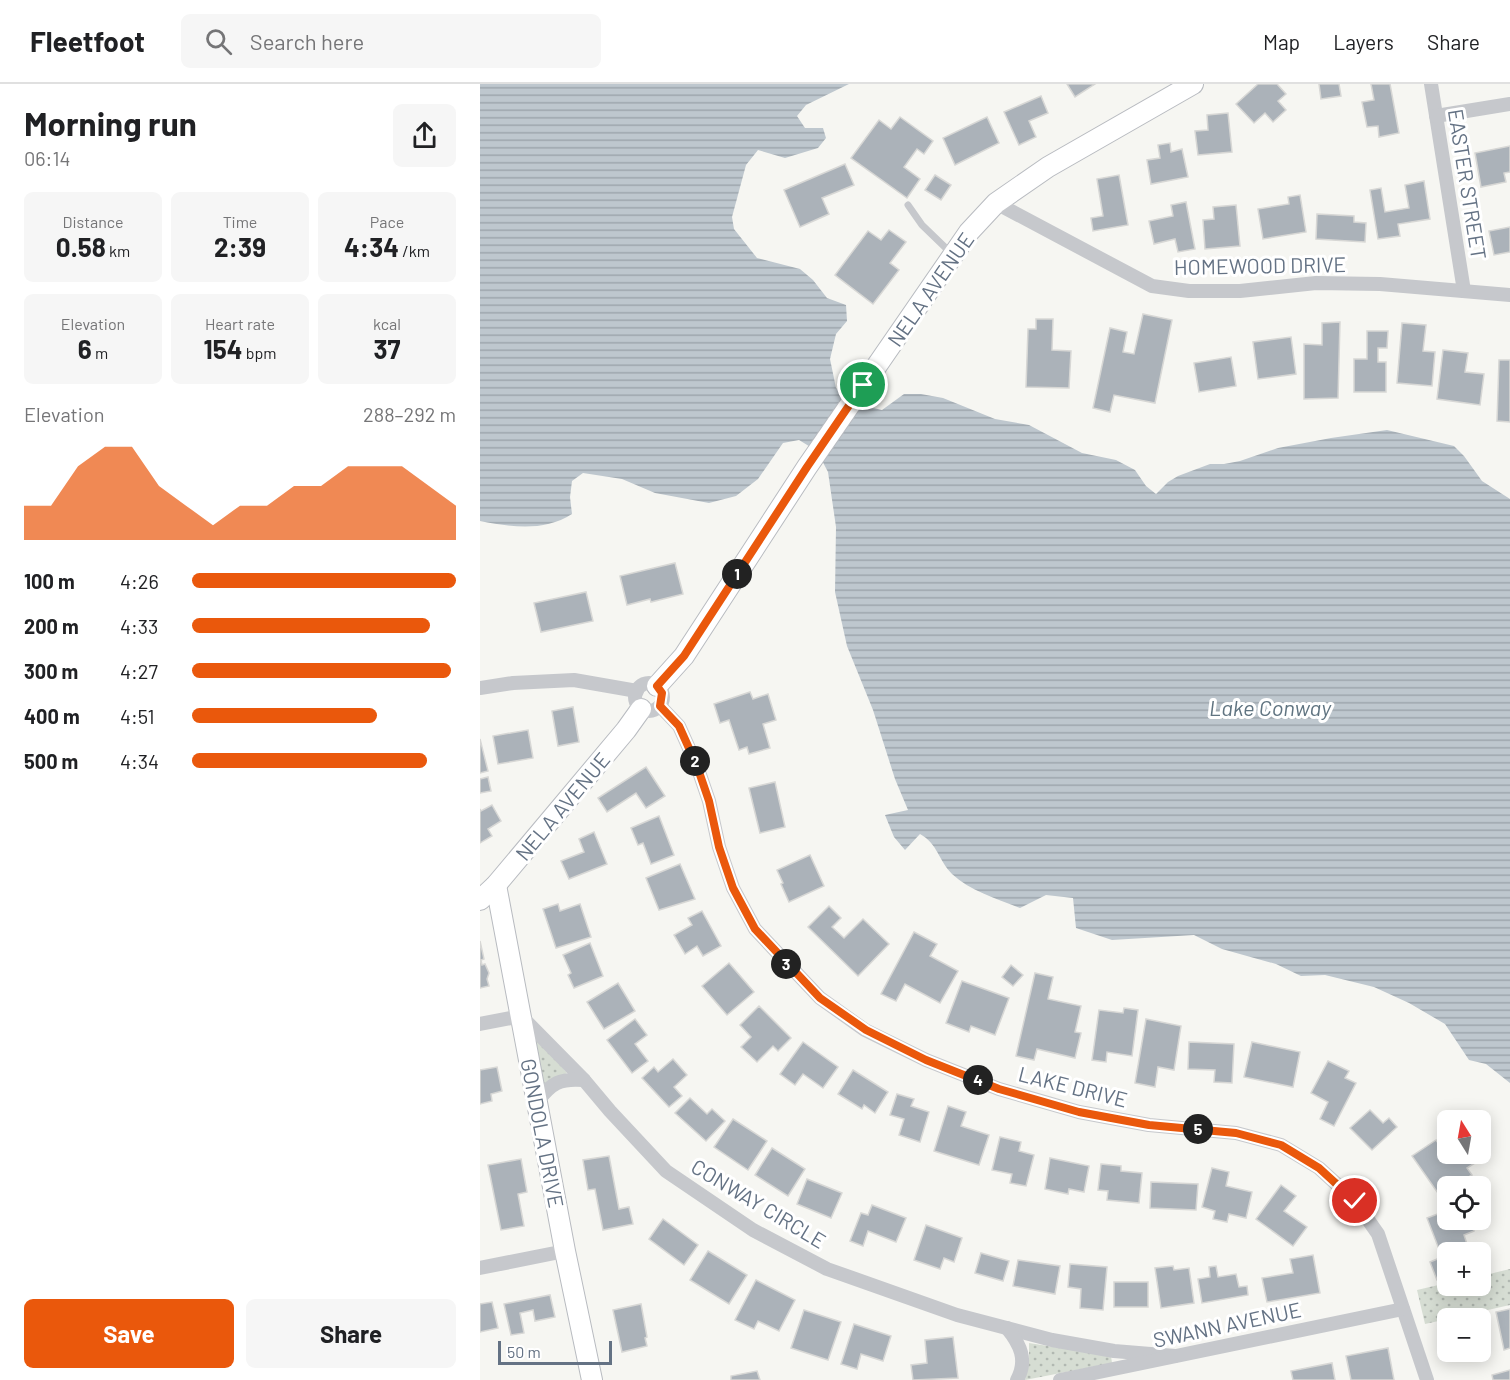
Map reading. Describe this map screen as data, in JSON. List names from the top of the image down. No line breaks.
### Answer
{"streets":{"street":["EASTER STREET","HOMEWOOD DRIVE","NELA AVENUE","LAKE DRIVE","GONDOLA DRIVE","CONWAY CIRCLE","SWANN AVENUE"]},"crossings":[["EASTER STREET","HOMEWOOD DRIVE"],["HOMEWOOD DRIVE","NELA AVENUE"],["NELA AVENUE","LAKE DRIVE"],["NELA AVENUE","GONDOLA DRIVE"],["LAKE DRIVE","SWANN AVENUE"],["GONDOLA DRIVE","CONWAY CIRCLE"],["CONWAY CIRCLE","SWANN AVENUE"]],"water":["Lake Conway"],"scale_bar":"50 m","north":"top","page":{"header":"Fleetfoot","search":"Search here","nav":["Map","Layers","Share"],"heading":["Morning run","06:14"],"stats":[["Distance","0.58 km"],["Time","2:39"],["Pace","4:34 /km"],["Elevation","6 m"],["Heart rate","154 bpm"],["kcal","37"]],"chart":["Elevation","288–292 m"],"list":[{"name":"100 m","note":"4:26"},{"name":"200 m","note":"4:33"},{"name":"300 m","note":"4:27"},{"name":"400 m","note":"4:51"},{"name":"500 m","note":"4:34"}],"pins":["1","2","3","4","5"],"map_buttons":["+","−"],"buttons":["Save","Share"],"scale":"50 m"}}
